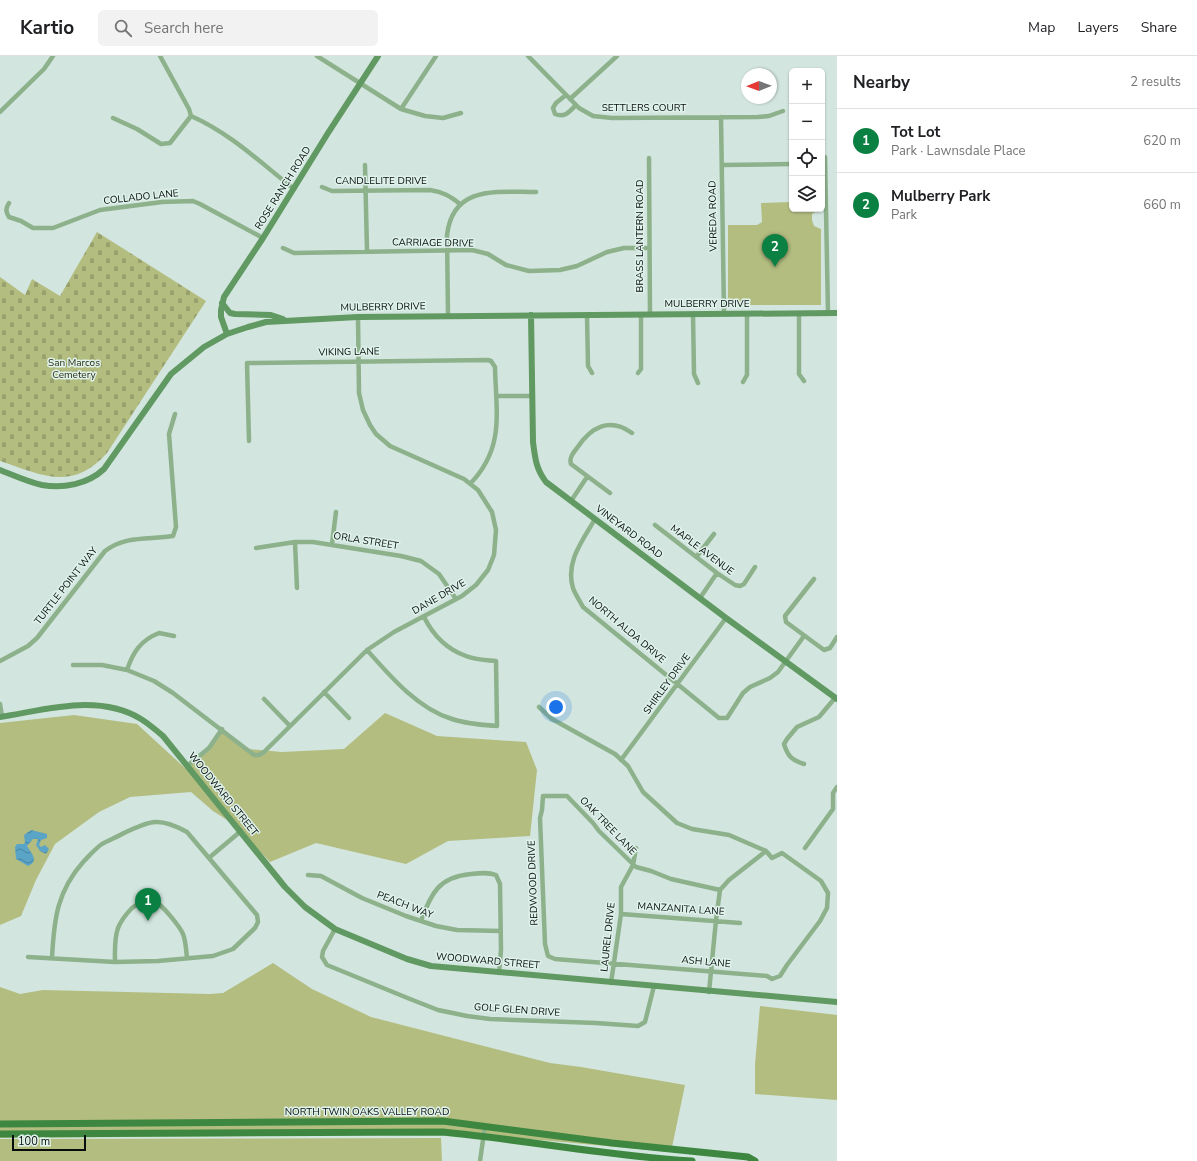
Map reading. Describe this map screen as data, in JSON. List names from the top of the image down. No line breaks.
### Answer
{"streets":{"main road":["NORTH TWIN OAKS VALLEY ROAD"],"street":["SETTLERS COURT","CANDLELITE DRIVE","ROSE RANCH ROAD","COLLADO LANE","VEREDA ROAD","BRASS LANTERN ROAD","CARRIAGE DRIVE","MULBERRY DRIVE","VIKING LANE","VINEYARD ROAD","ORLA STREET","MAPLE AVENUE","TURTLE POINT WAY","DANE DRIVE","NORTH ALDA DRIVE","SHIRLEY DRIVE","WOODWARD STREET","OAK TREE LANE","REDWOOD DRIVE","PEACH WAY","MANZANITA LANE","LAUREL DRIVE","ASH LANE","GOLF GLEN DRIVE"]},"crossings":[["SETTLERS COURT","VEREDA ROAD"],["ROSE RANCH ROAD","COLLADO LANE"],["VEREDA ROAD","MULBERRY DRIVE"],["BRASS LANTERN ROAD","CARRIAGE DRIVE"],["BRASS LANTERN ROAD","MULBERRY DRIVE"],["MULBERRY DRIVE","VINEYARD ROAD"],["MULBERRY DRIVE","DANE DRIVE"],["VIKING LANE","DANE DRIVE"],["VINEYARD ROAD","NORTH ALDA DRIVE"],["VINEYARD ROAD","SHIRLEY DRIVE"],["ORLA STREET","DANE DRIVE"],["NORTH ALDA DRIVE","SHIRLEY DRIVE"],["WOODWARD STREET","LAUREL DRIVE"],["WOODWARD STREET","GOLF GLEN DRIVE"],["OAK TREE LANE","REDWOOD DRIVE"],["OAK TREE LANE","LAUREL DRIVE"],["REDWOOD DRIVE","ASH LANE"],["MANZANITA LANE","LAUREL DRIVE"],["LAUREL DRIVE","ASH LANE"]],"parks":["San Marcos Cemetery"],"scale_bar":"100 m","north":"left","page":{"header":"Kartio","search":"Search here","nav":["Map","Layers","Share"],"heading":["Nearby","2 results"],"map_buttons":["+","−"],"list":[{"mark":"1","name":"Tot Lot","note":"Park · Lawnsdale Place","value":"620 m"},{"mark":"2","name":"Mulberry Park","note":"Park","value":"660 m"}],"pins":["2","1"],"scale":"100 m"}}
